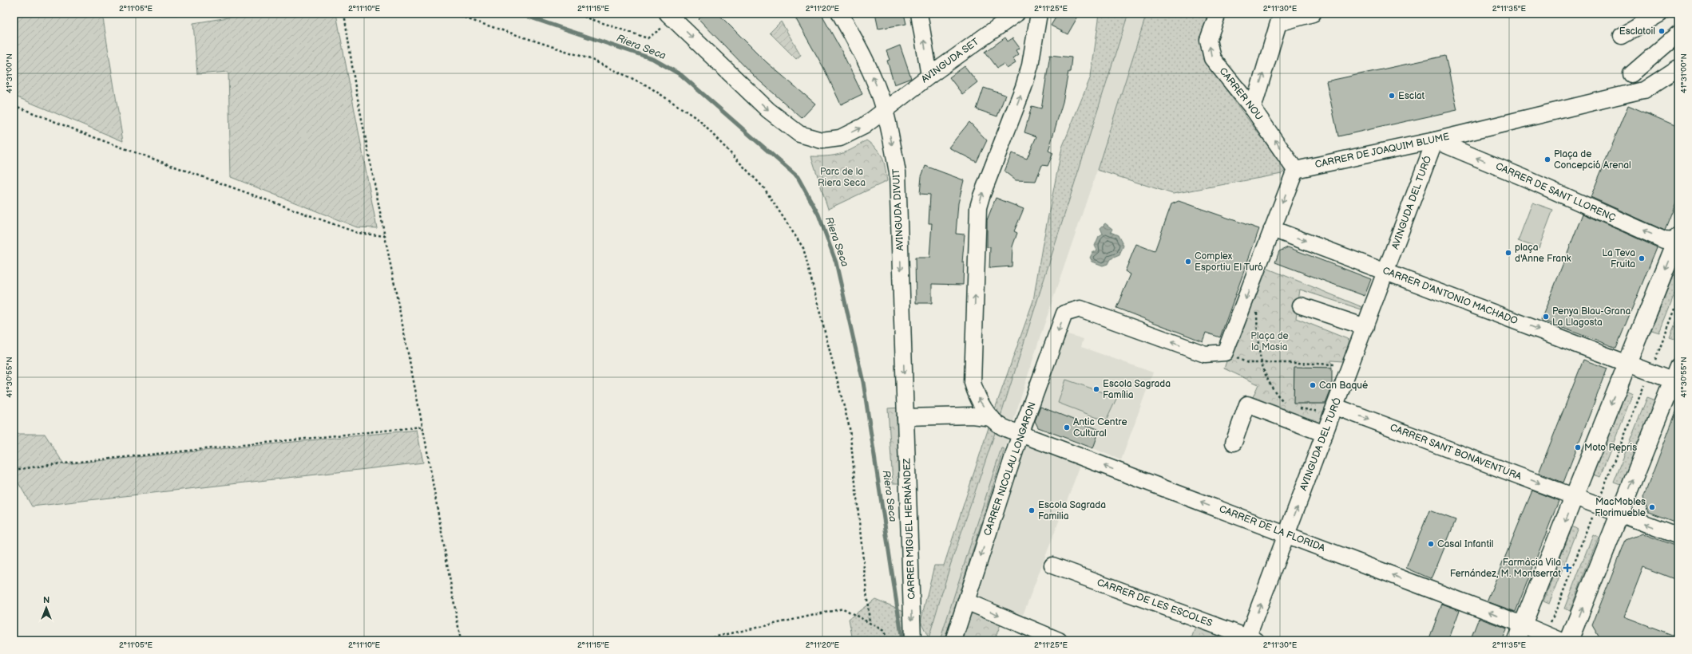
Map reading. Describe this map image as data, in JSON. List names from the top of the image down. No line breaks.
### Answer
{"streets":{"street":["AVINGUDA SET","CARRER NOU","CARRER DE JOAQUIM BLUME","CARRER DE SANT LLORENÇ","AVINGUDA DEL TURÓ","AVINGUDA DIVUIT","CARRER D'ANTONIO MACHADO","CARRER SANT BONAVENTURA","CARRER NICOLAU LONGARON","CARRER MIGUEL HERNÁNDEZ","CARRER DE LA FLORIDA","CARRER DE LES ESCOLES"]},"crossings":[["AVINGUDA SET","AVINGUDA DIVUIT"],["CARRER NOU","CARRER DE JOAQUIM BLUME"],["CARRER DE JOAQUIM BLUME","CARRER DE SANT LLORENÇ"],["CARRER DE JOAQUIM BLUME","AVINGUDA DEL TURÓ"],["CARRER DE SANT LLORENÇ","AVINGUDA DEL TURÓ"],["AVINGUDA DEL TURÓ","CARRER D'ANTONIO MACHADO"],["AVINGUDA DEL TURÓ","CARRER SANT BONAVENTURA"],["AVINGUDA DEL TURÓ","CARRER DE LA FLORIDA"],["AVINGUDA DEL TURÓ","CARRER DE LES ESCOLES"],["AVINGUDA DIVUIT","CARRER MIGUEL HERNÁNDEZ"],["CARRER D'ANTONIO MACHADO","CARRER NICOLAU LONGARON"],["CARRER NICOLAU LONGARON","CARRER DE LA FLORIDA"]],"one_way":["AVINGUDA SET","CARRER NOU","CARRER DE SANT LLORENÇ","AVINGUDA DEL TURÓ","CARRER D'ANTONIO MACHADO","CARRER MIGUEL HERNÁNDEZ"],"water":["Riera Seca"],"parks":["Parc de la Riera Seca","Plaça de la Masia"],"places":{"other":["Esclatoil","Esclat","Plaça de Concepció Arenal","plaça d'Anne Frank","La Teva Fruita","Complex Esportiu El Turó","Penya Blau-Grana La Llagosta","Can Baqué","Escola Sagrada Família","Antic Centre Cultural","Moto Repris","MacMobles Florimueble","Escola Sagrada Familia","Casal Infantil"],"health":["Farmàcia Vila Fernández, M. Montserrat"]},"north":"top","coordinates":["2°11'05\"E","2°11'10\"E","2°11'15\"E","2°11'20\"E","2°11'25\"E","2°11'30\"E","2°11'35\"E","41°31'00\"N","41°30'55\"N"]}
